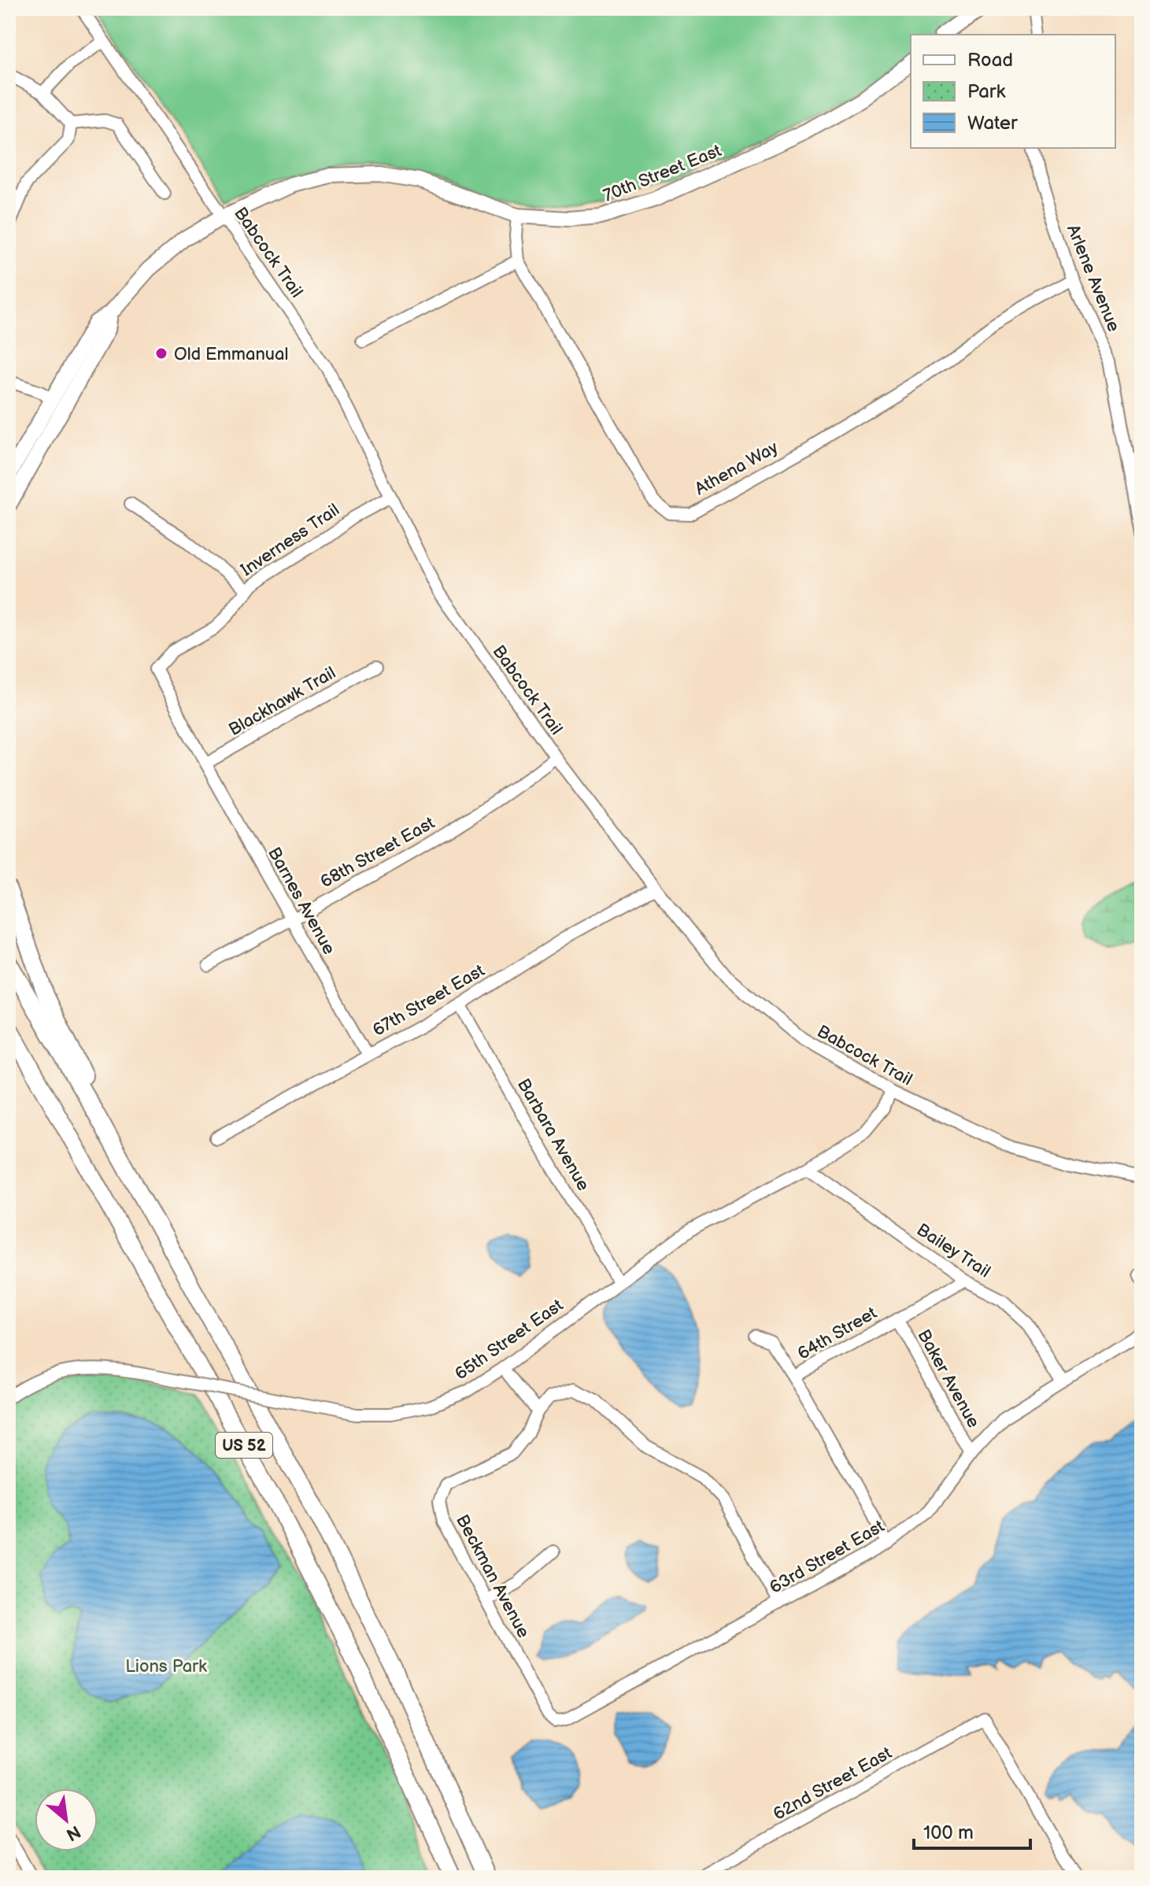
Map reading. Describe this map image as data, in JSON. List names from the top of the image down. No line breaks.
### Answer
{"streets":{"highway":["US 52"],"main road":["70th Street East"],"street":["Babcock Trail","Arlene Avenue","Athena Way","Inverness Trail","Blackhawk Trail","68th Street East","Barnes Avenue","67th Street East","Barbara Avenue","Bailey Trail","64th Street","65th Street East","Baker Avenue","63rd Street East","Beckman Avenue","62nd Street East"]},"crossings":[["70th Street East","Babcock Trail"],["70th Street East","Athena Way"],["Babcock Trail","Inverness Trail"],["Babcock Trail","68th Street East"],["Babcock Trail","67th Street East"],["Babcock Trail","65th Street East"],["Arlene Avenue","Athena Way"],["Inverness Trail","Blackhawk Trail"],["Inverness Trail","Barnes Avenue"],["Blackhawk Trail","Barnes Avenue"],["68th Street East","Barnes Avenue"],["Barnes Avenue","67th Street East"],["67th Street East","Barbara Avenue"],["Barbara Avenue","65th Street East"],["Bailey Trail","64th Street"],["Bailey Trail","65th Street East"],["Bailey Trail","63rd Street East"],["64th Street","Baker Avenue"],["Baker Avenue","63rd Street East"],["63rd Street East","Beckman Avenue"]],"parks":["Lions Park"],"places":["Old Emmanual"],"legend":["Road","Park","Water"],"scale_bar":"100 m","north":"bottom right"}
